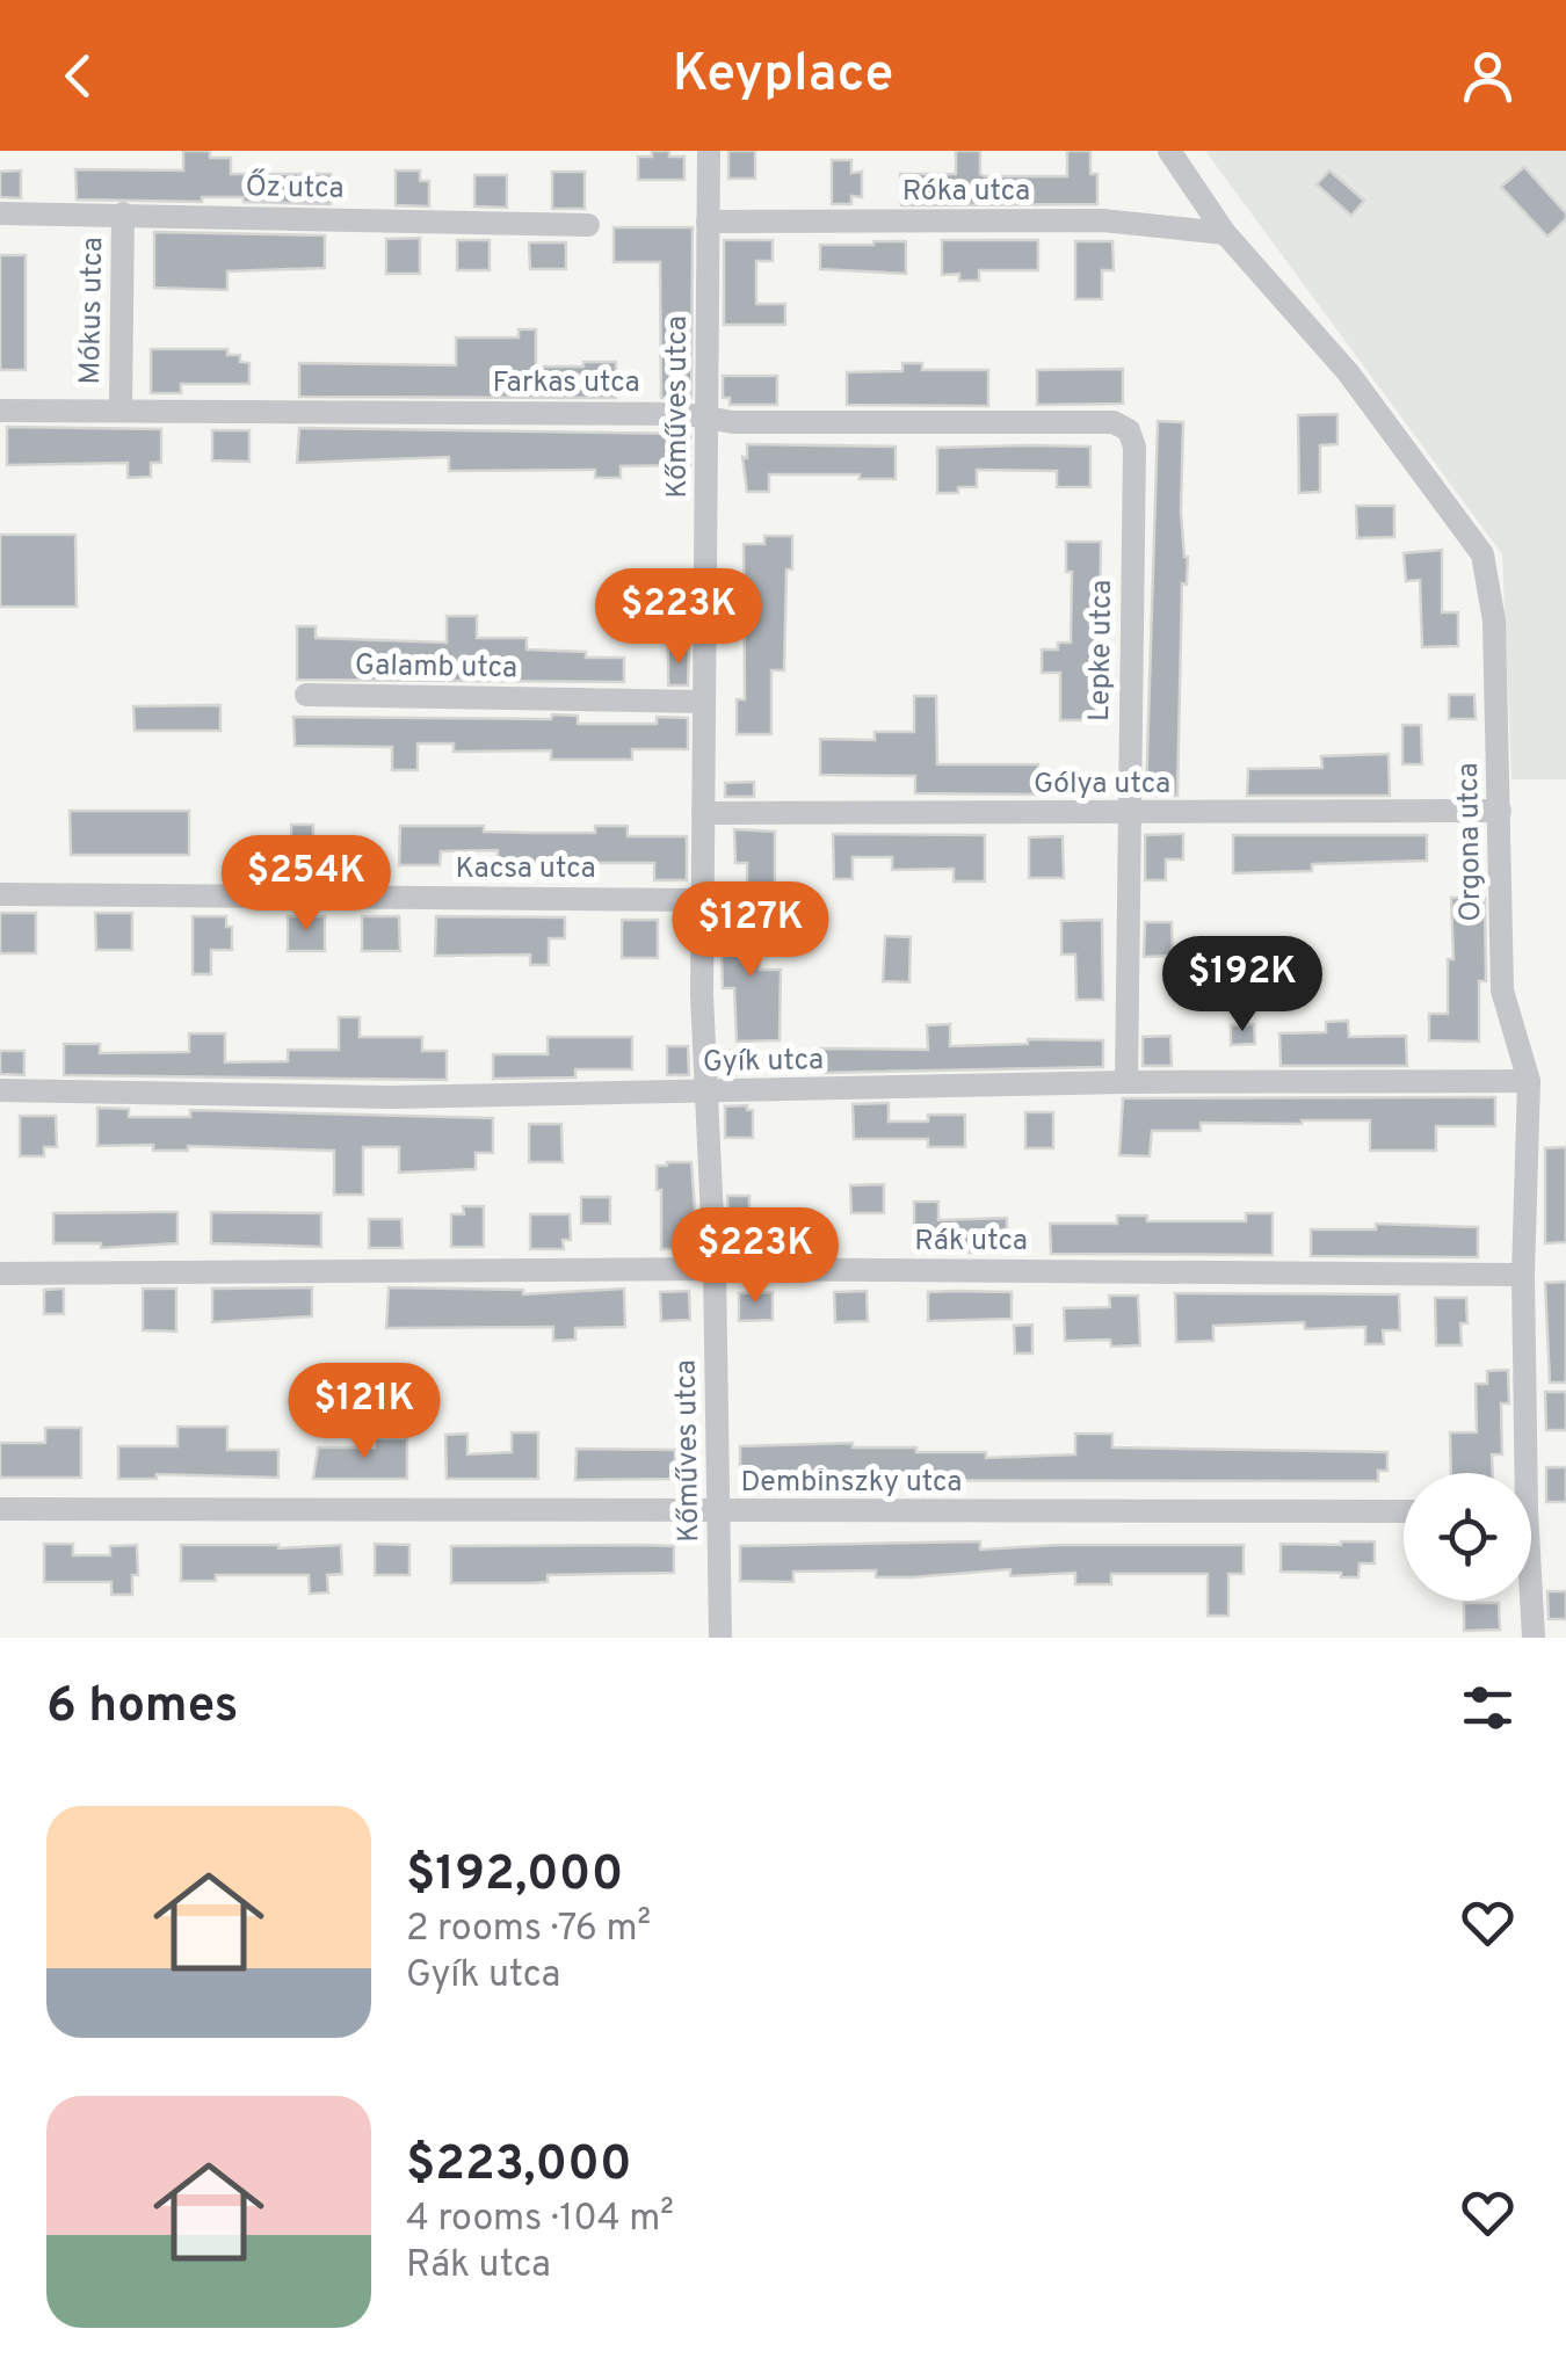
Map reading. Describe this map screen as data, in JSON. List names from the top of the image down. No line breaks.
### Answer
{"streets":{"street":["Őz utca","Róka utca","Mókus utca","Farkas utca","Kőműves utca","Lepke utca","Galamb utca","Gólya utca","Orgona utca","Kacsa utca","Gyík utca","Rák utca","Dembinszky utca"]},"crossings":[["Őz utca","Mókus utca"],["Róka utca","Kőműves utca"],["Róka utca","Orgona utca"],["Mókus utca","Farkas utca"],["Farkas utca","Kőműves utca"],["Farkas utca","Lepke utca"],["Kőműves utca","Galamb utca"],["Kőműves utca","Gólya utca"],["Kőműves utca","Kacsa utca"],["Kőműves utca","Gyík utca"],["Kőműves utca","Rák utca"],["Kőműves utca","Dembinszky utca"],["Lepke utca","Gólya utca"],["Lepke utca","Gyík utca"],["Gólya utca","Orgona utca"],["Orgona utca","Gyík utca"],["Orgona utca","Rák utca"]],"page":{"header":"Keyplace","price":["$223K","$254K","$127K","$192K","$223K","$121K"],"heading":"6 homes","list":[{"name":"$192,000","note":"2 rooms · 76 m² · Gyík utca"},{"name":"$223,000","note":"4 rooms · 104 m² · Rák utca"}]}}
